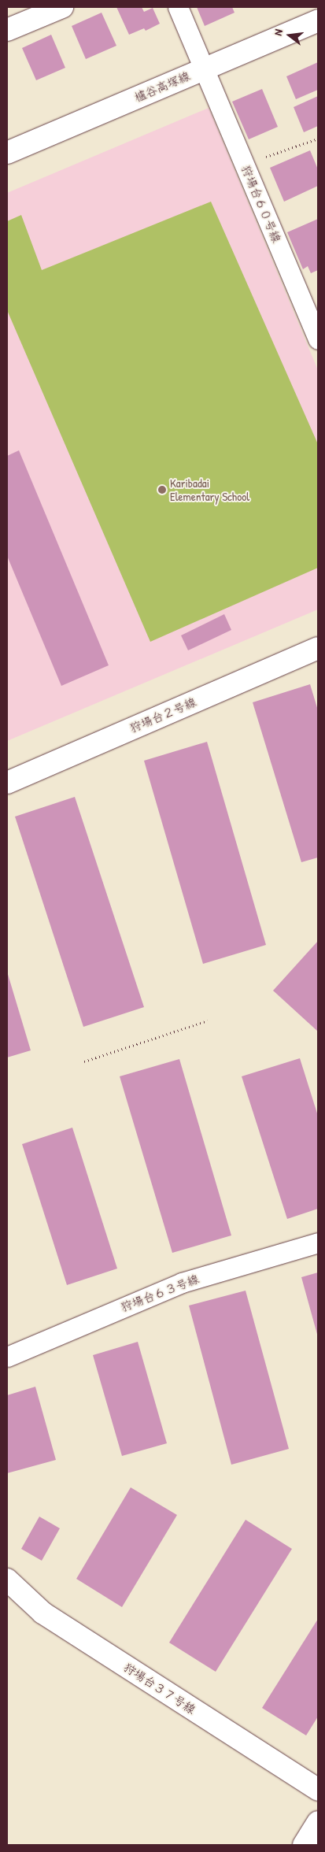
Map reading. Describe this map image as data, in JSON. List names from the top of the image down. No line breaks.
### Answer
{"streets":{"street":["櫨谷高塚線","狩場台６０号線","狩場台２号線","狩場台６３号線","狩場台３７号線"]},"crossings":[["櫨谷高塚線","狩場台６０号線"]],"places":["Karibadai Elementary School"],"north":"left"}
